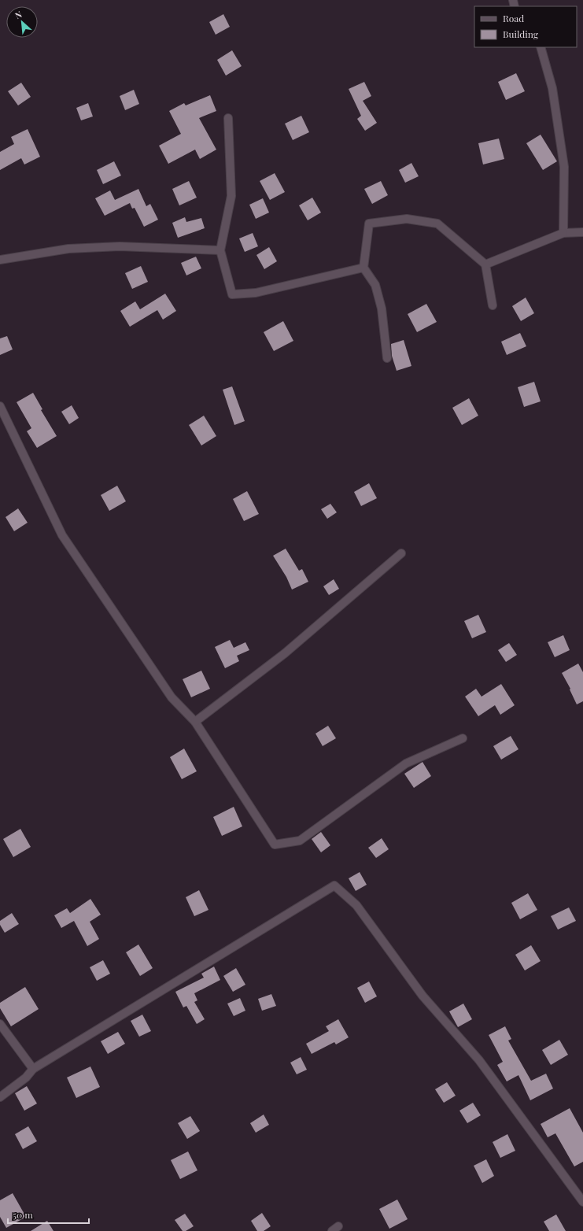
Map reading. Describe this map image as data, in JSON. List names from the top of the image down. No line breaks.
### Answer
{"legend":["Road","Building"],"scale_bar":"50 m","north":"top left"}
